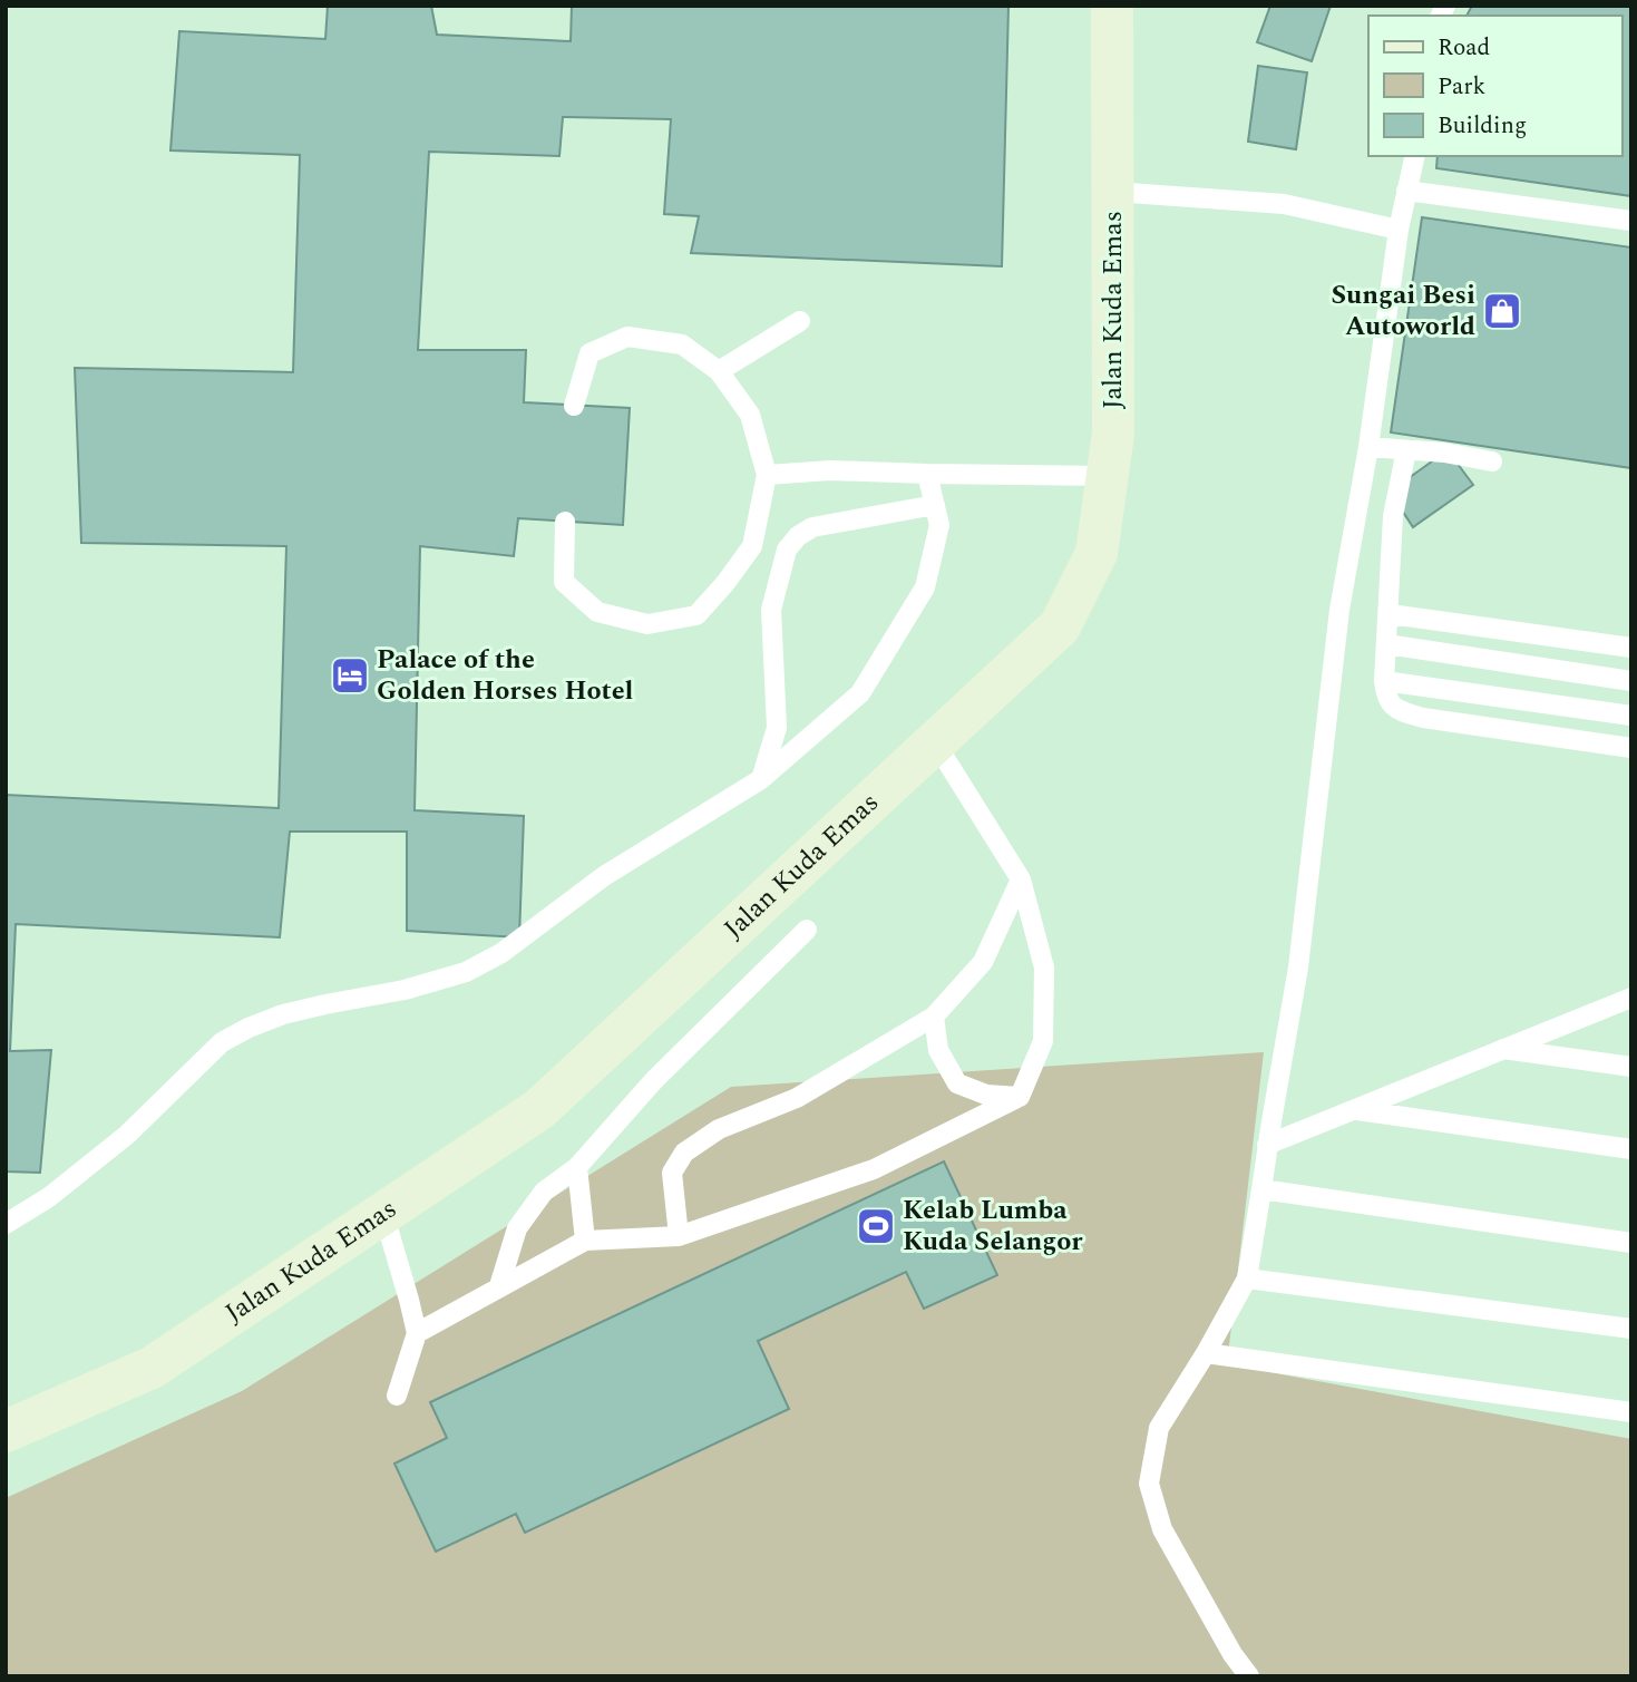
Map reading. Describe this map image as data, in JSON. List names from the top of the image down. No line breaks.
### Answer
{"streets":{"street":["Jalan Kuda Emas"]},"places":{"shop":["Sungai Besi Autoworld"],"hotel":["Palace of the Golden Horses Hotel"],"sports":["Kelab Lumba Kuda Selangor"]},"legend":["Road","Park","Building"]}
